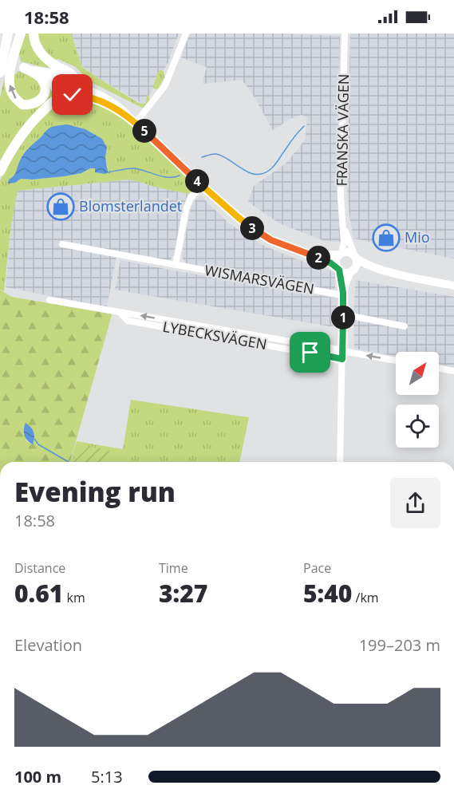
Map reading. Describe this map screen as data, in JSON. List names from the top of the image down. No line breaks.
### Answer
{"streets":{"street":["FRANSKA VÄGEN","WISMARSVÄGEN","LYBECKSVÄGEN"]},"places":{"shop":["Blomsterlandet","Mio"]},"north":"top right","page":{"status":"18:58","pins":["5","4","3","2","1"],"heading":["Evening run","18:58"],"stats":[["Distance","0.61 km"],["Time","3:27"],["Pace","5:40 /km"]],"chart":["Elevation","199–203 m"],"list":[{"name":"100 m","note":"5:13"}]}}
